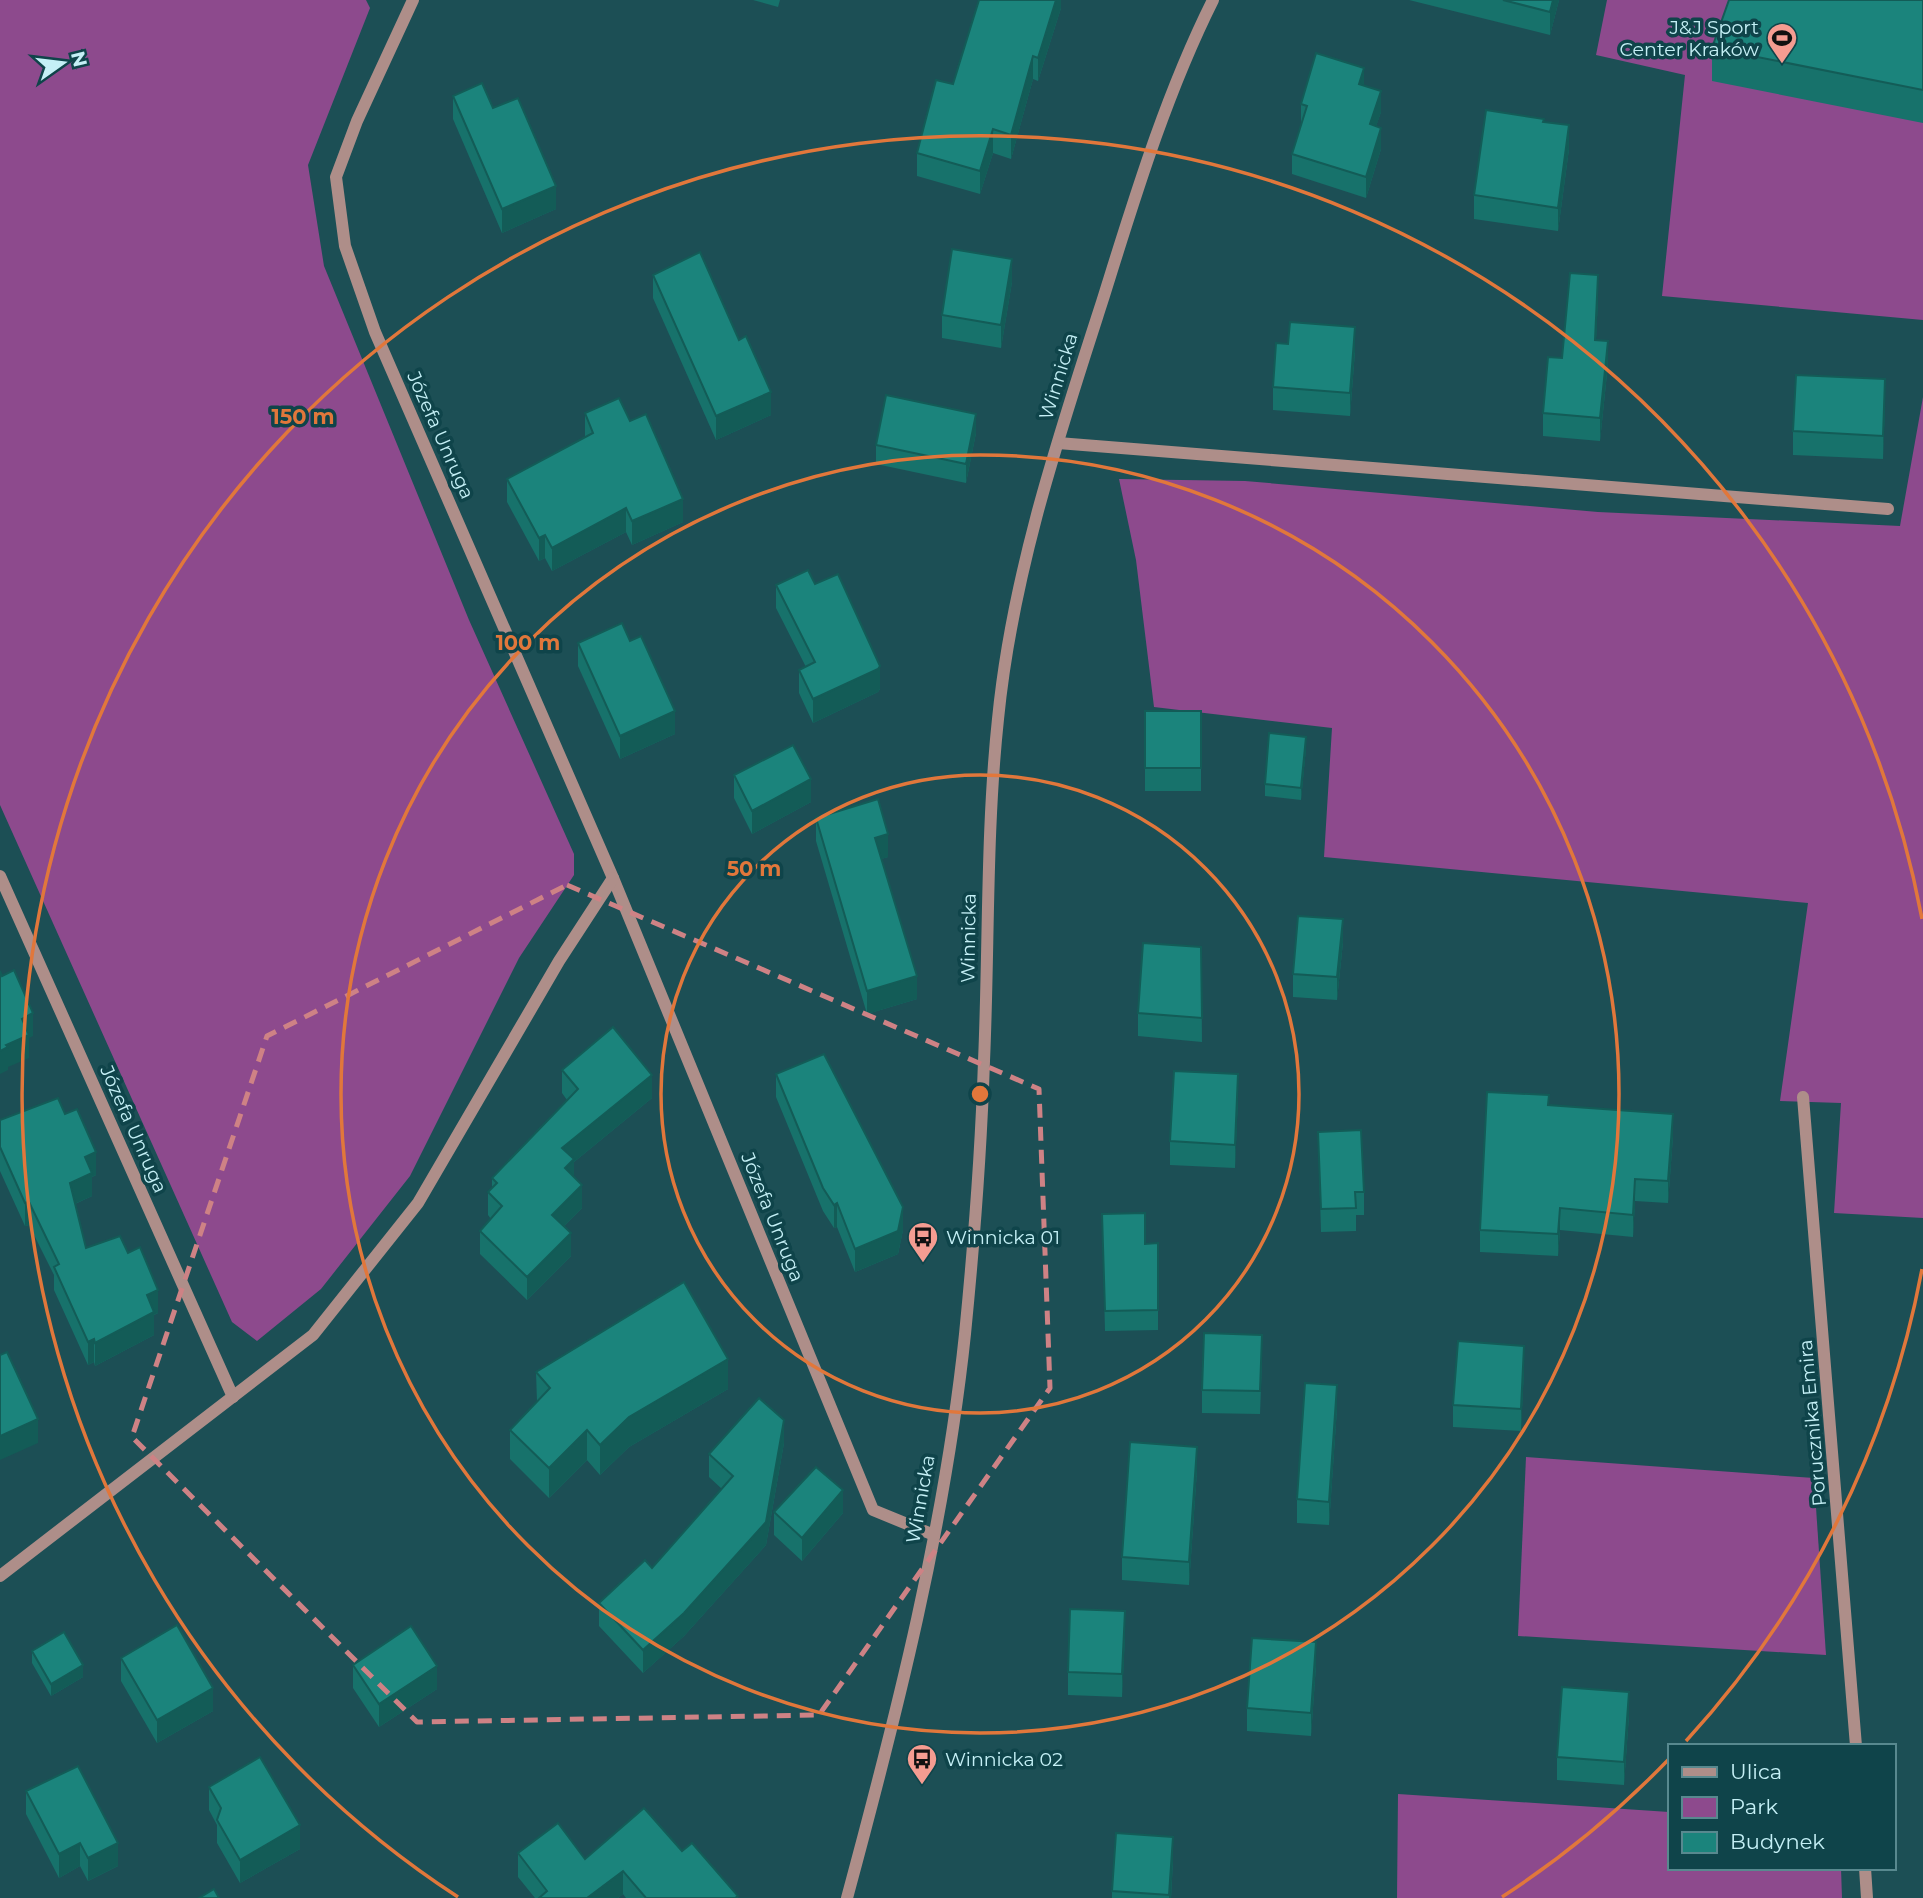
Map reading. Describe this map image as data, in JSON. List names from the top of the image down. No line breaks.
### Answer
{"streets":{"street":["Winnicka","Józefa Unruga","Porucznika Emira"]},"crossings":[["Winnicka","Józefa Unruga"]],"places":{"sports":["J&J Sport Center Kraków"],"bus stop":["Winnicka 01","Winnicka 02"]},"legend":["Ulica","Park","Budynek"],"north":"right","rings":["150 m","100 m","50 m"]}
